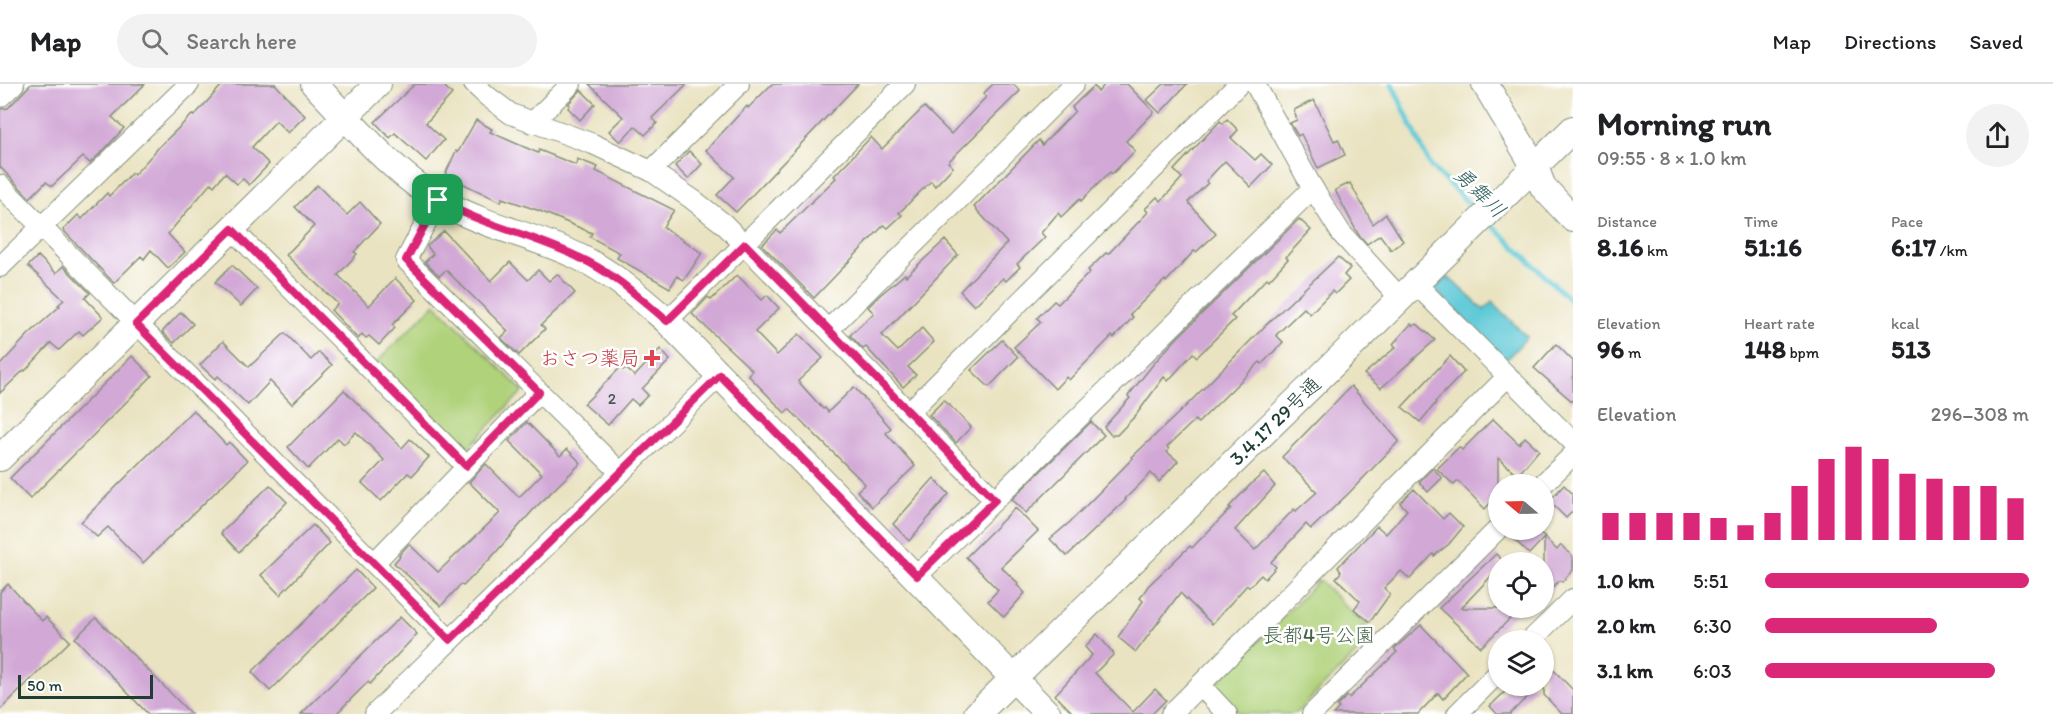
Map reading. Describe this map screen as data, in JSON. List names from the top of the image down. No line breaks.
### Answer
{"streets":{"street":["3.4.17 29号通"]},"water":["勇舞川"],"parks":["長都4号公園"],"places":{"health":["おさつ薬局"]},"house_numbers":["2"],"scale_bar":"50 m","north":"left","page":{"header":"Map","search":"Search here","nav":["Map","Directions","Saved"],"heading":["Morning run","09:55 · 8 × 1.0 km"],"stats":[["Distance","8.16 km"],["Time","51:16"],["Pace","6:17 /km"],["Elevation","96 m"],["Heart rate","148 bpm"],["kcal","513"]],"chart":["Elevation","296–308 m"],"list":[{"name":"1.0 km","note":"5:51"},{"name":"2.0 km","note":"6:30"},{"name":"3.1 km","note":"6:03"}],"scale":"50 m"}}
